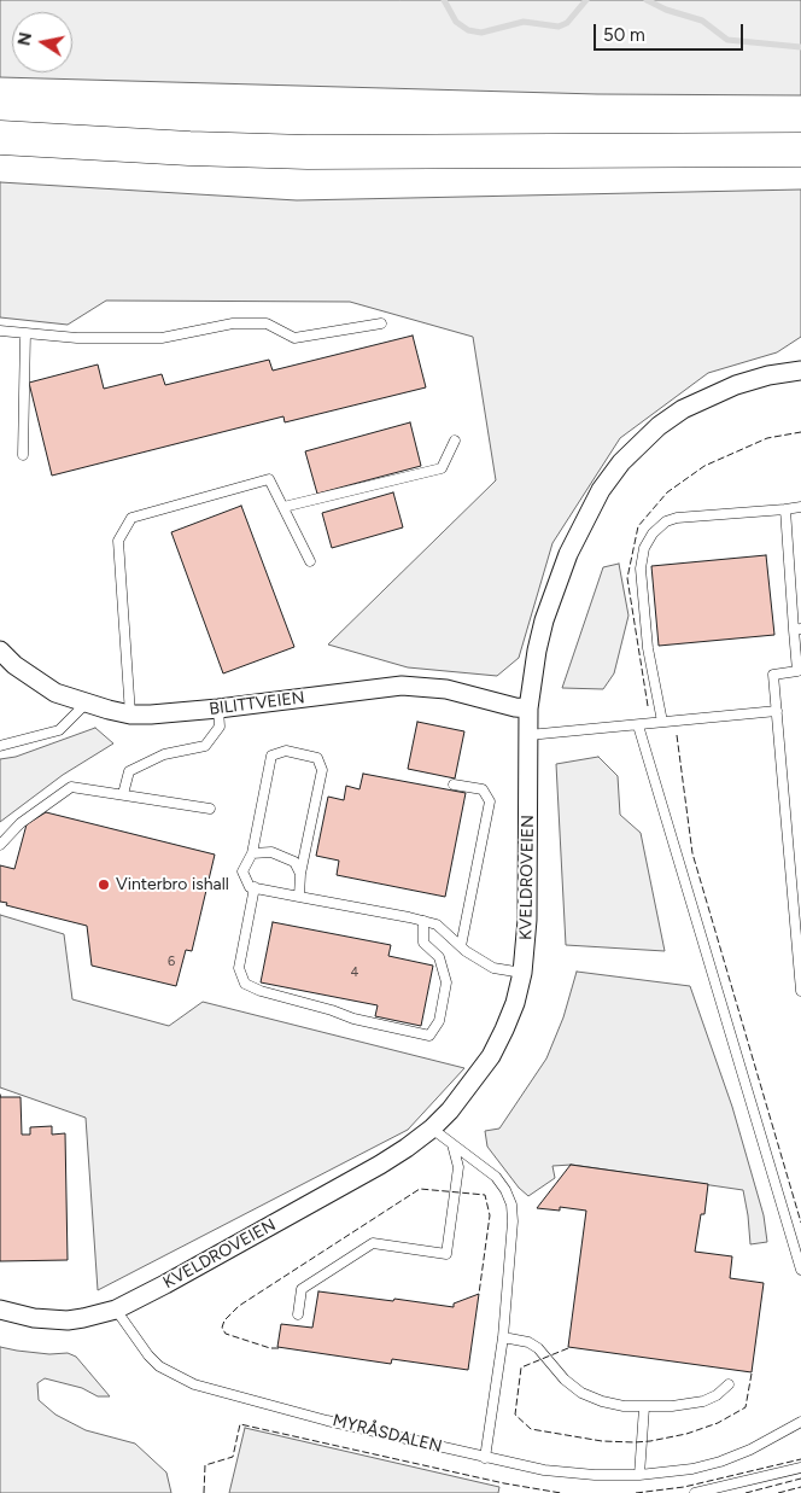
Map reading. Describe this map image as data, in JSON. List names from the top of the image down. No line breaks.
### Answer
{"streets":{"street":["BILITTVEIEN","KVELDROVEIEN"],"lane":["MYRÅSDALEN"]},"crossings":[["BILITTVEIEN","KVELDROVEIEN"],["KVELDROVEIEN","MYRÅSDALEN"]],"places":["Vinterbro ishall"],"house_numbers":["6","4"],"scale_bar":"50 m","north":"left"}
